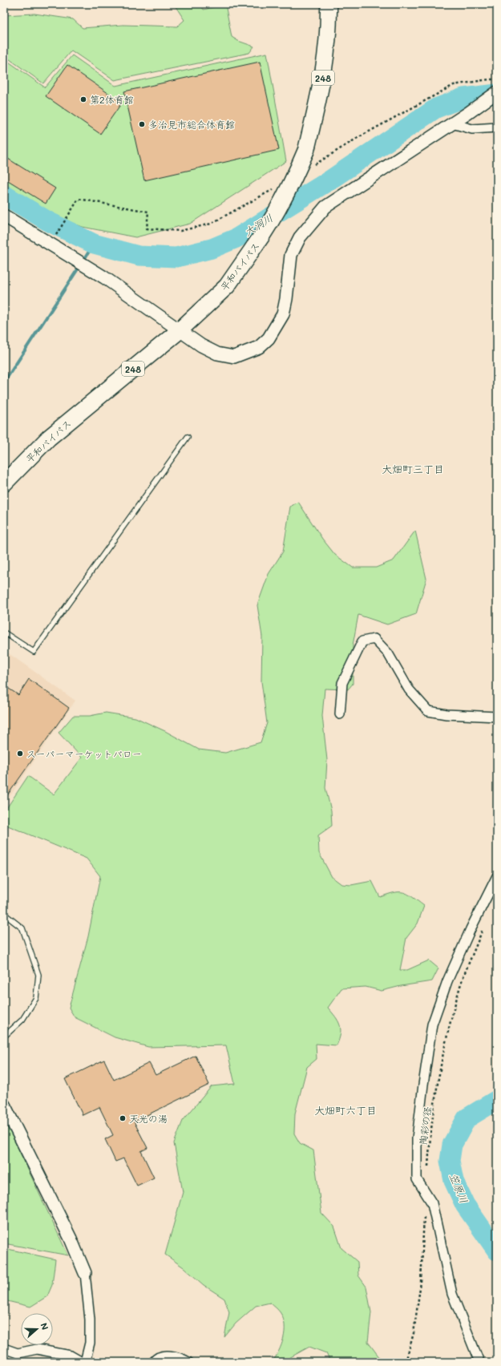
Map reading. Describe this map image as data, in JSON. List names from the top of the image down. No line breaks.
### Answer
{"streets":{"highway":["248","平和バイパス"],"path":["陶彩の径"]},"districts":["大畑町三丁目","大畑町六丁目"],"water":["大洞川","笠原川"],"places":["第2体育館","多治見市総合体育館","スーパーマーケットバロー","天光の湯"],"north":"right"}
